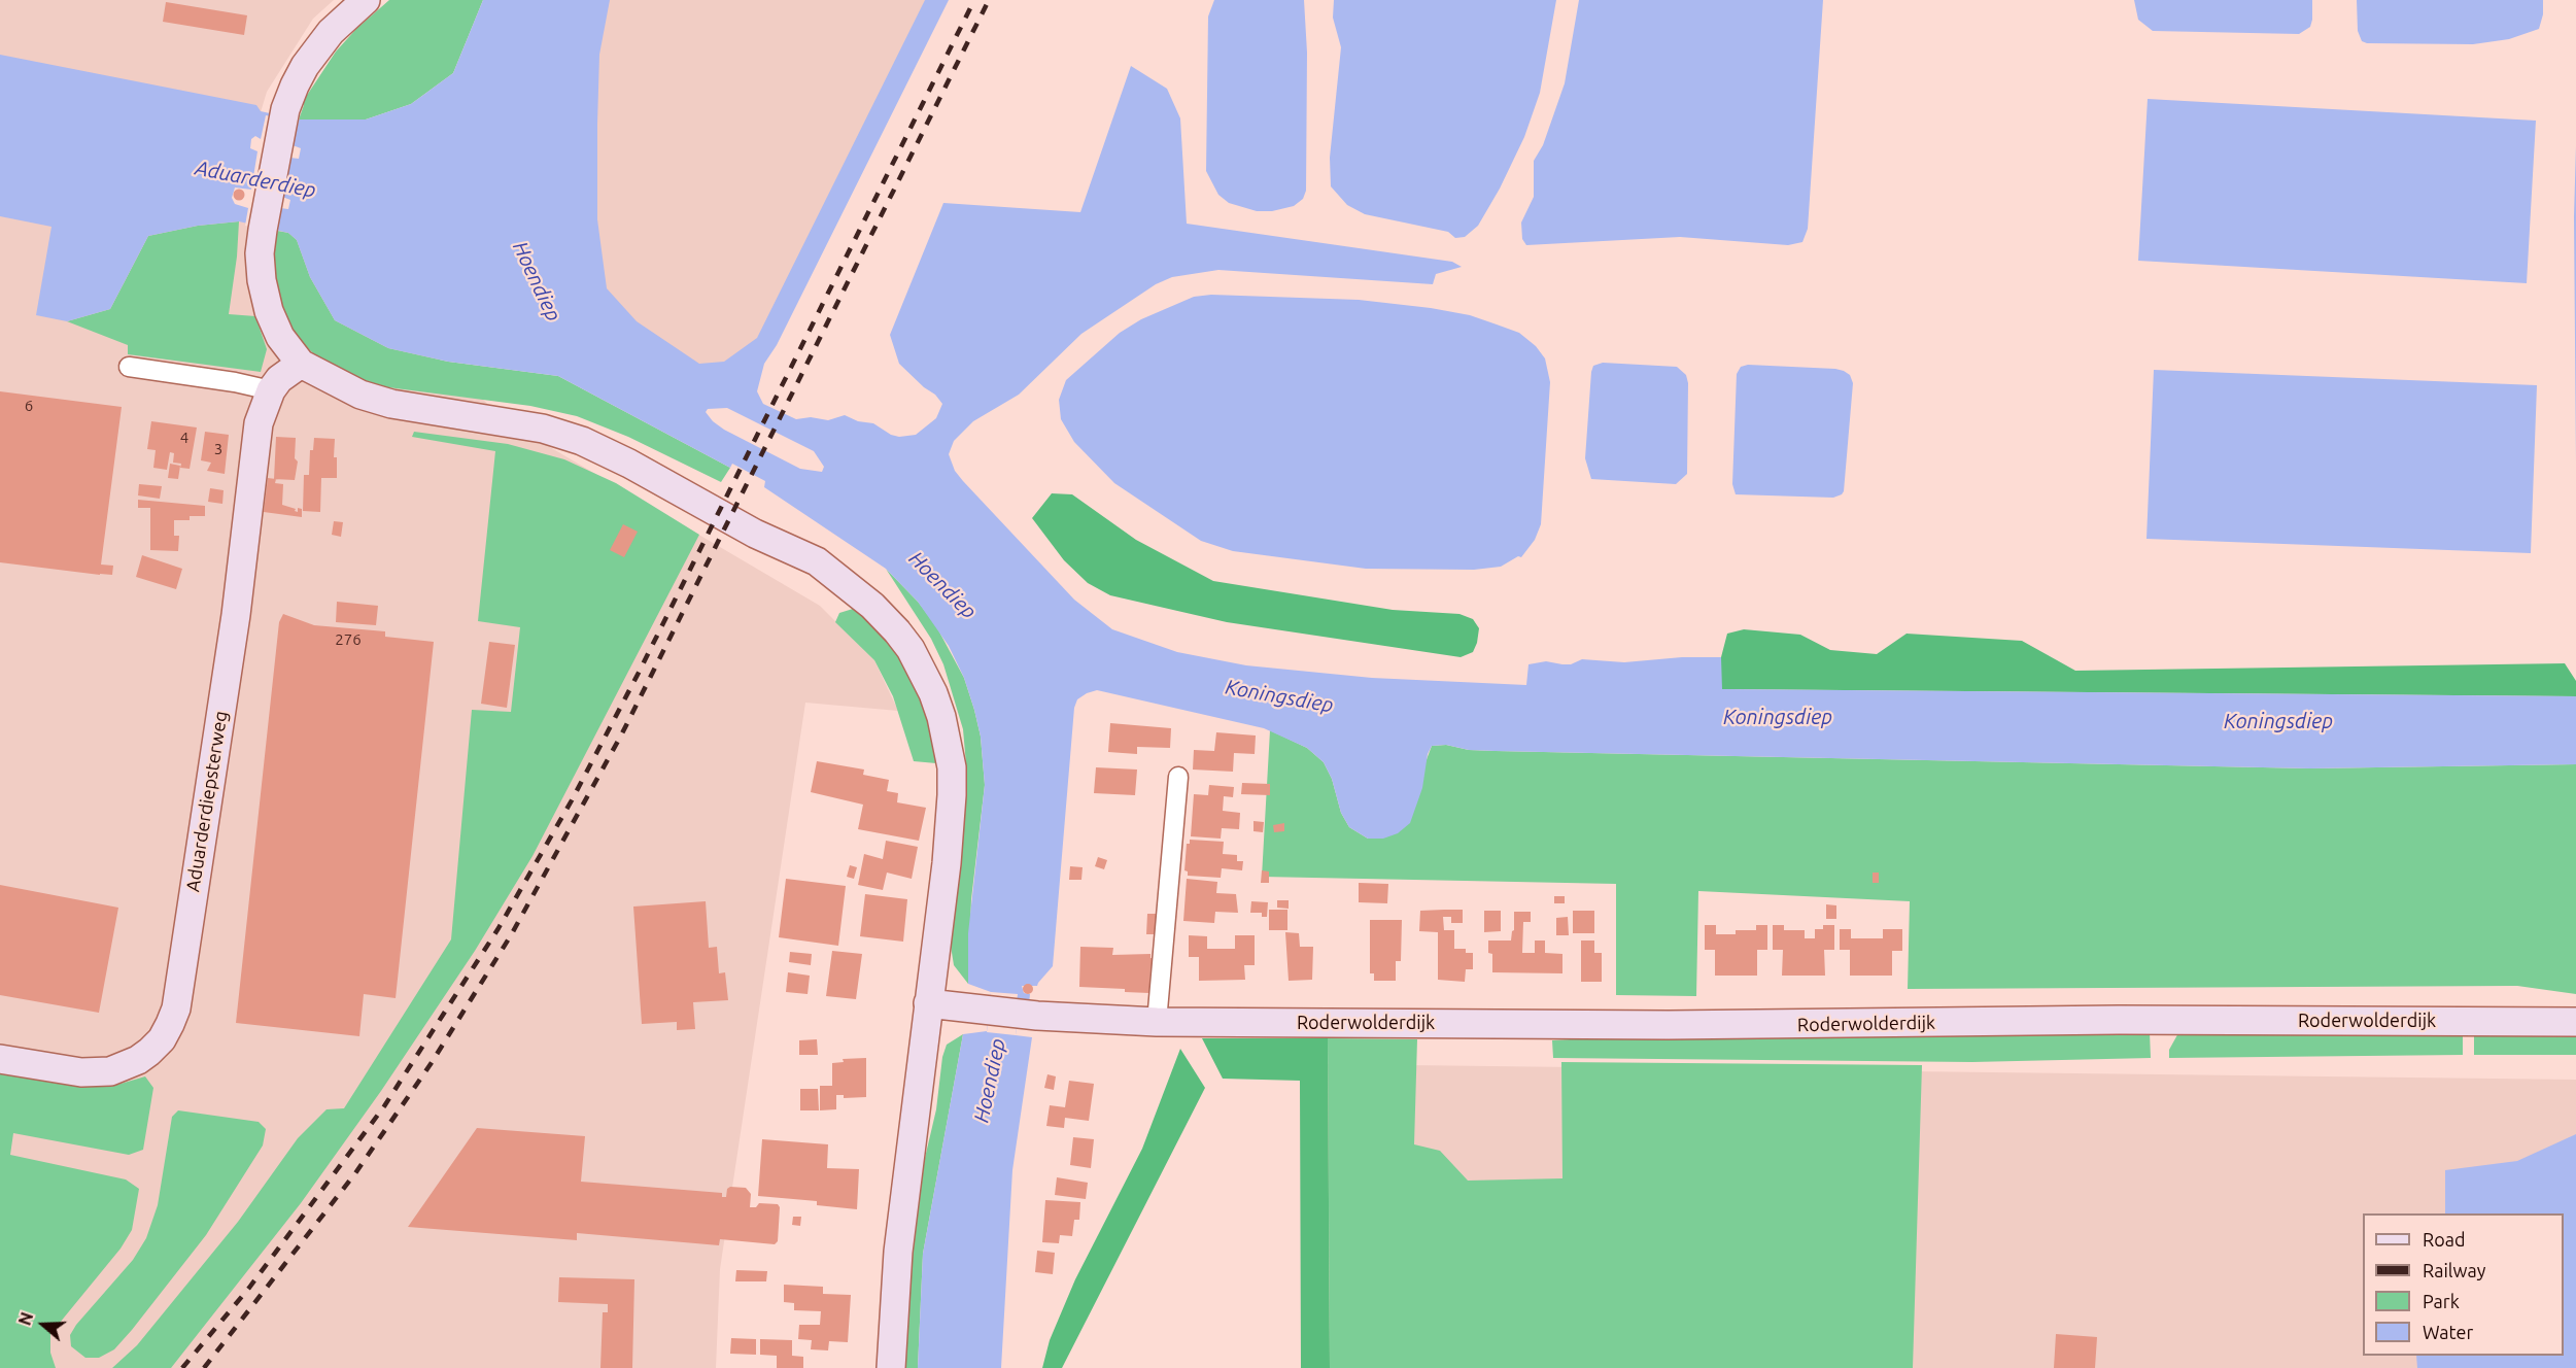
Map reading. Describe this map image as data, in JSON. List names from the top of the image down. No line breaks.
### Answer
{"streets":{"street":["Aduarderdiepsterweg","Roderwolderdijk"]},"water":["Aduarderdiep","Hoendiep","Koningsdiep"],"house_numbers":["6","4","3","276"],"legend":["Road","Railway","Park","Water"],"north":"left"}
